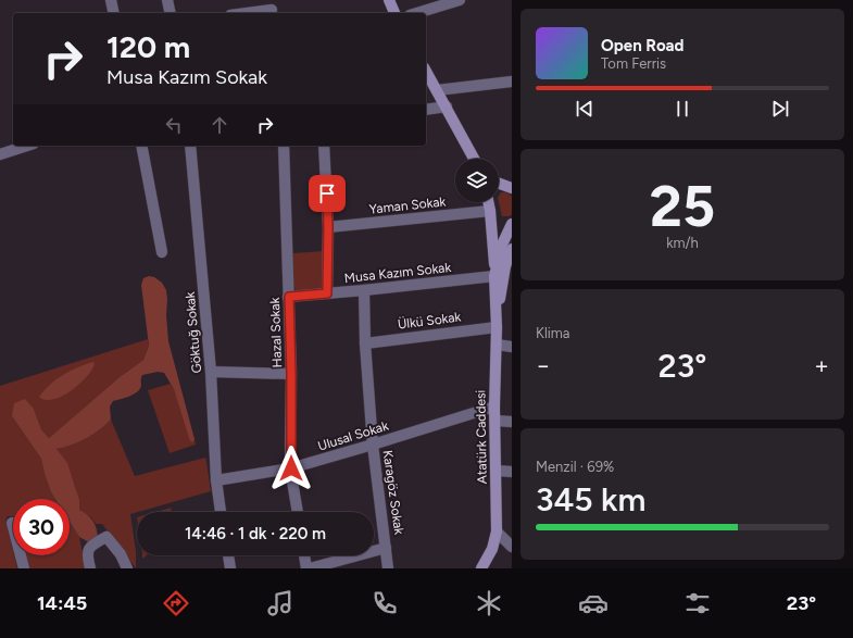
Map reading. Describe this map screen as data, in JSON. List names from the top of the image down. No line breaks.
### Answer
{"streets":{"main road":["Atatürk Caddesi"],"street":["Yaman Sokak","Musa Kazım Sokak","Ülkü Sokak","Göktuğ Sokak","Hazal Sokak","Ulusal Sokak","Karagöz Sokak"]},"crossings":[["Musa Kazım Sokak","Hazal Sokak"],["Musa Kazım Sokak","Atatürk Caddesi"],["Musa Kazım Sokak","Karagöz Sokak"],["Ülkü Sokak","Atatürk Caddesi"],["Ülkü Sokak","Karagöz Sokak"],["Göktuğ Sokak","Ulusal Sokak"],["Hazal Sokak","Ulusal Sokak"],["Ulusal Sokak","Atatürk Caddesi"],["Ulusal Sokak","Karagöz Sokak"]],"page":{"turn":["120 m","Musa Kazım Sokak"],"song":["Open Road","Tom Ferris"],"tile":[["25","km/h"],"Klima",["Menzil · 69%","345 km"]],"heat":["−","23°","+"],"limit":"30","trip":"14:46 · 1 dk · 220 m","tabs":["14:45","23°"]}}
